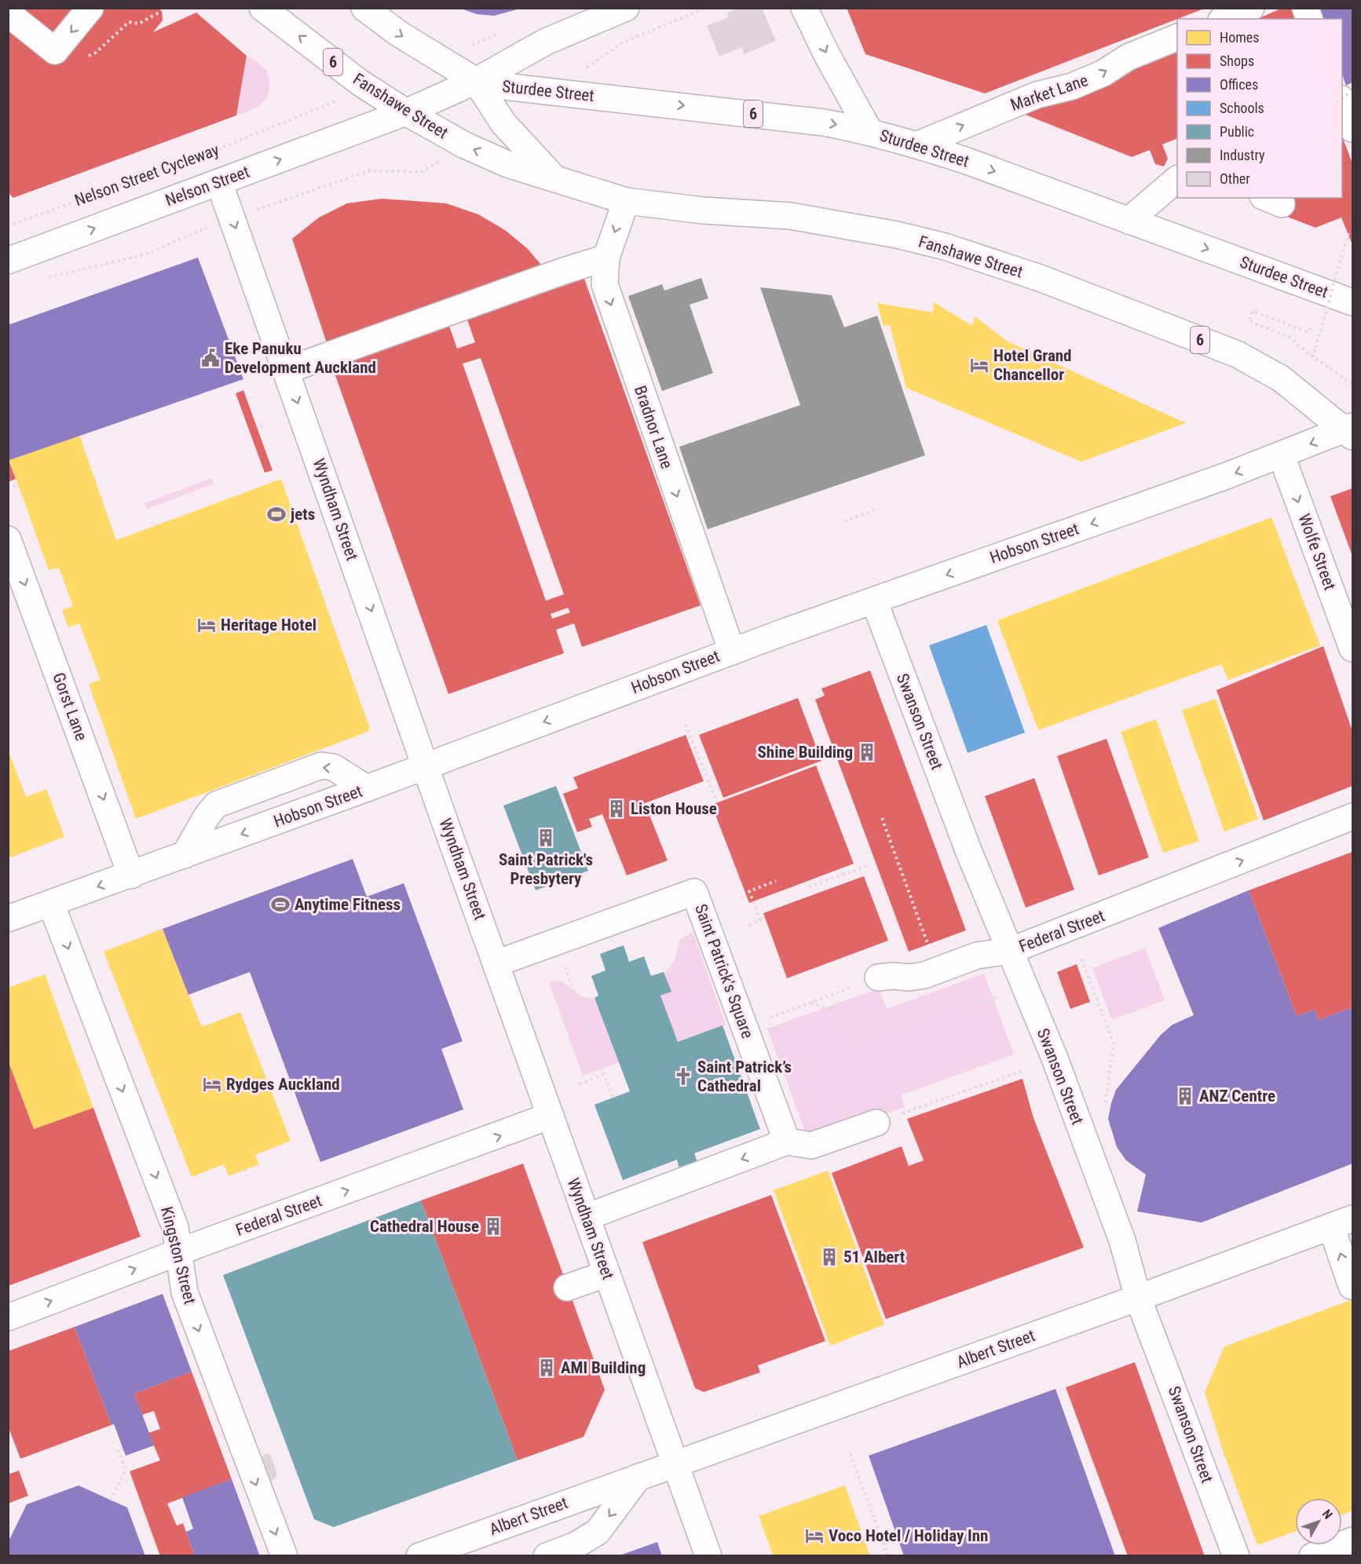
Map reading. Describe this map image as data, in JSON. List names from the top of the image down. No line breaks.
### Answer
{"streets":{"street":["6","Sturdee Street","Market Lane","Fanshawe Street","Nelson Street","Bradnor Lane","Wyndham Street","Hobson Street","Wolfe Street","Gorst Lane","Swanson Street","Federal Street","Saint Patrick's Square","Kingston Street","Albert Street"],"path":["Nelson Street Cycleway"]},"crossings":[["Sturdee Street","Market Lane"],["Sturdee Street","Fanshawe Street"],["Sturdee Street","Nelson Street"],["Fanshawe Street","Nelson Street"],["Fanshawe Street","Bradnor Lane"],["Fanshawe Street","Hobson Street"],["Nelson Street","Wyndham Street"],["Bradnor Lane","Hobson Street"],["Wyndham Street","Hobson Street"],["Wyndham Street","Federal Street"],["Wyndham Street","Saint Patrick's Square"],["Wyndham Street","Albert Street"],["Hobson Street","Wolfe Street"],["Hobson Street","Gorst Lane"],["Hobson Street","Swanson Street"],["Hobson Street","Kingston Street"],["Swanson Street","Federal Street"],["Swanson Street","Albert Street"],["Federal Street","Kingston Street"]],"one_way":["Sturdee Street","Market Lane","Bradnor Lane","Wyndham Street","Hobson Street","Wolfe Street","Gorst Lane","Federal Street","Kingston Street"],"places":{"public building":["Eke Panuku Development Auckland"],"hotel":["Hotel Grand Chancellor","Heritage Hotel","Rydges Auckland","Voco Hotel / Holiday Inn"],"sports":["jets","Anytime Fitness"],"building":["Shine Building","Liston House","Saint Patrick's Presbytery","ANZ Centre","Cathedral House","51 Albert","AMI Building"],"church":["Saint Patrick’s Cathedral"]},"legend":["Homes","Shops","Offices","Schools","Public","Industry","Other"],"north":"top right"}
